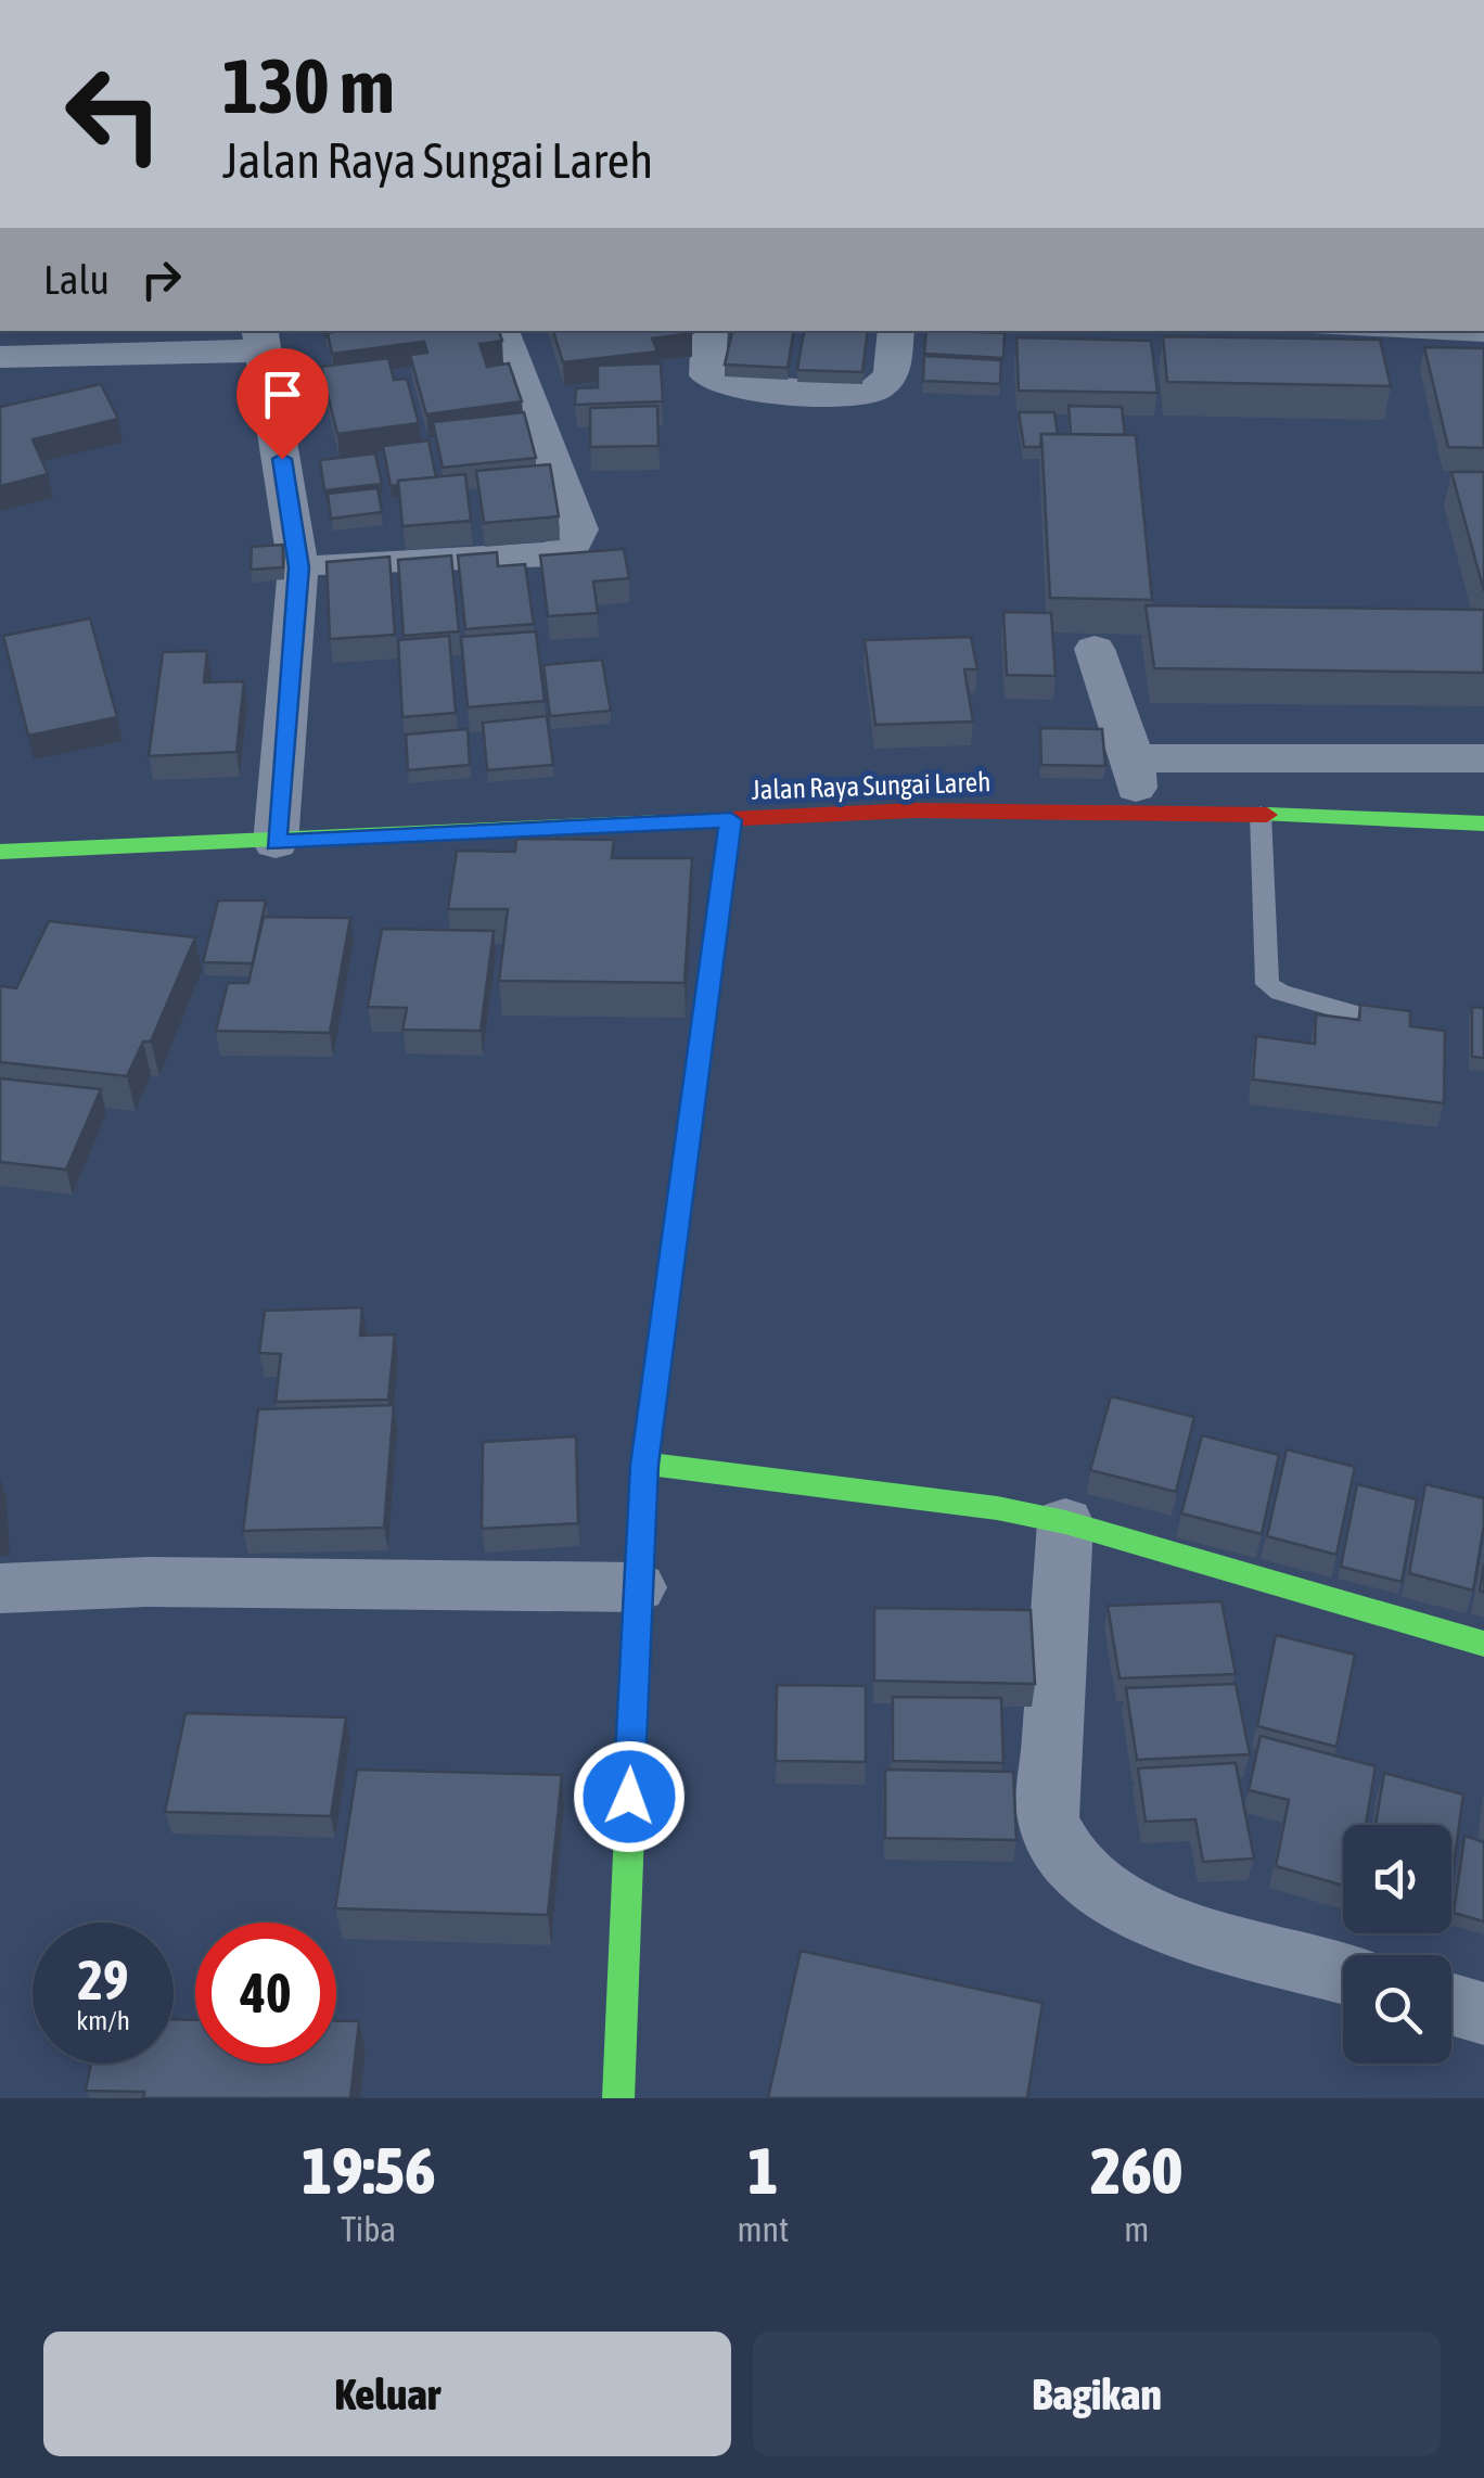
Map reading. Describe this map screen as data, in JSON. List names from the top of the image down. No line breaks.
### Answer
{"streets":{"street":["Jalan Raya Sungai Lareh"]},"page":{"turn":["130 m","Jalan Raya Sungai Lareh"],"then":"Lalu","speed":"29 km/h","limit":"40","eta":["19:56","Tiba","1","mnt","260","m"],"buttons":["Keluar","Bagikan"]}}
